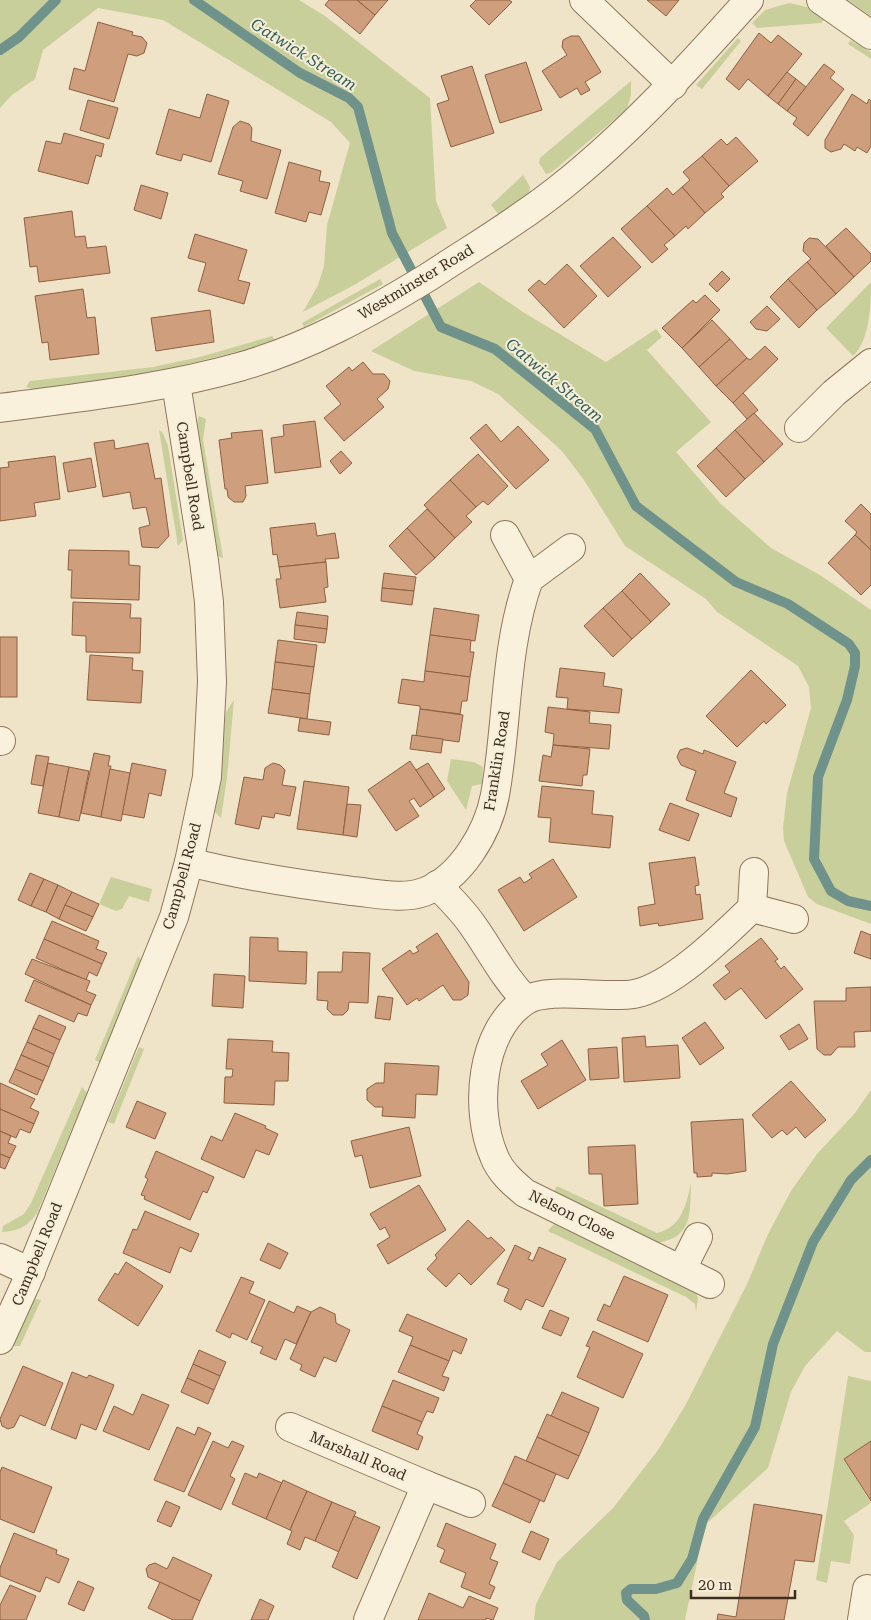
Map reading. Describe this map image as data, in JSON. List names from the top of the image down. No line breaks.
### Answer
{"streets":{"street":["Westminster Road","Campbell Road","Franklin Road","Nelson Close","Marshall Road"]},"crossings":[["Westminster Road","Campbell Road"],["Campbell Road","Franklin Road"]],"water":["Gatwick Stream"],"scale_bar":"20 m"}
